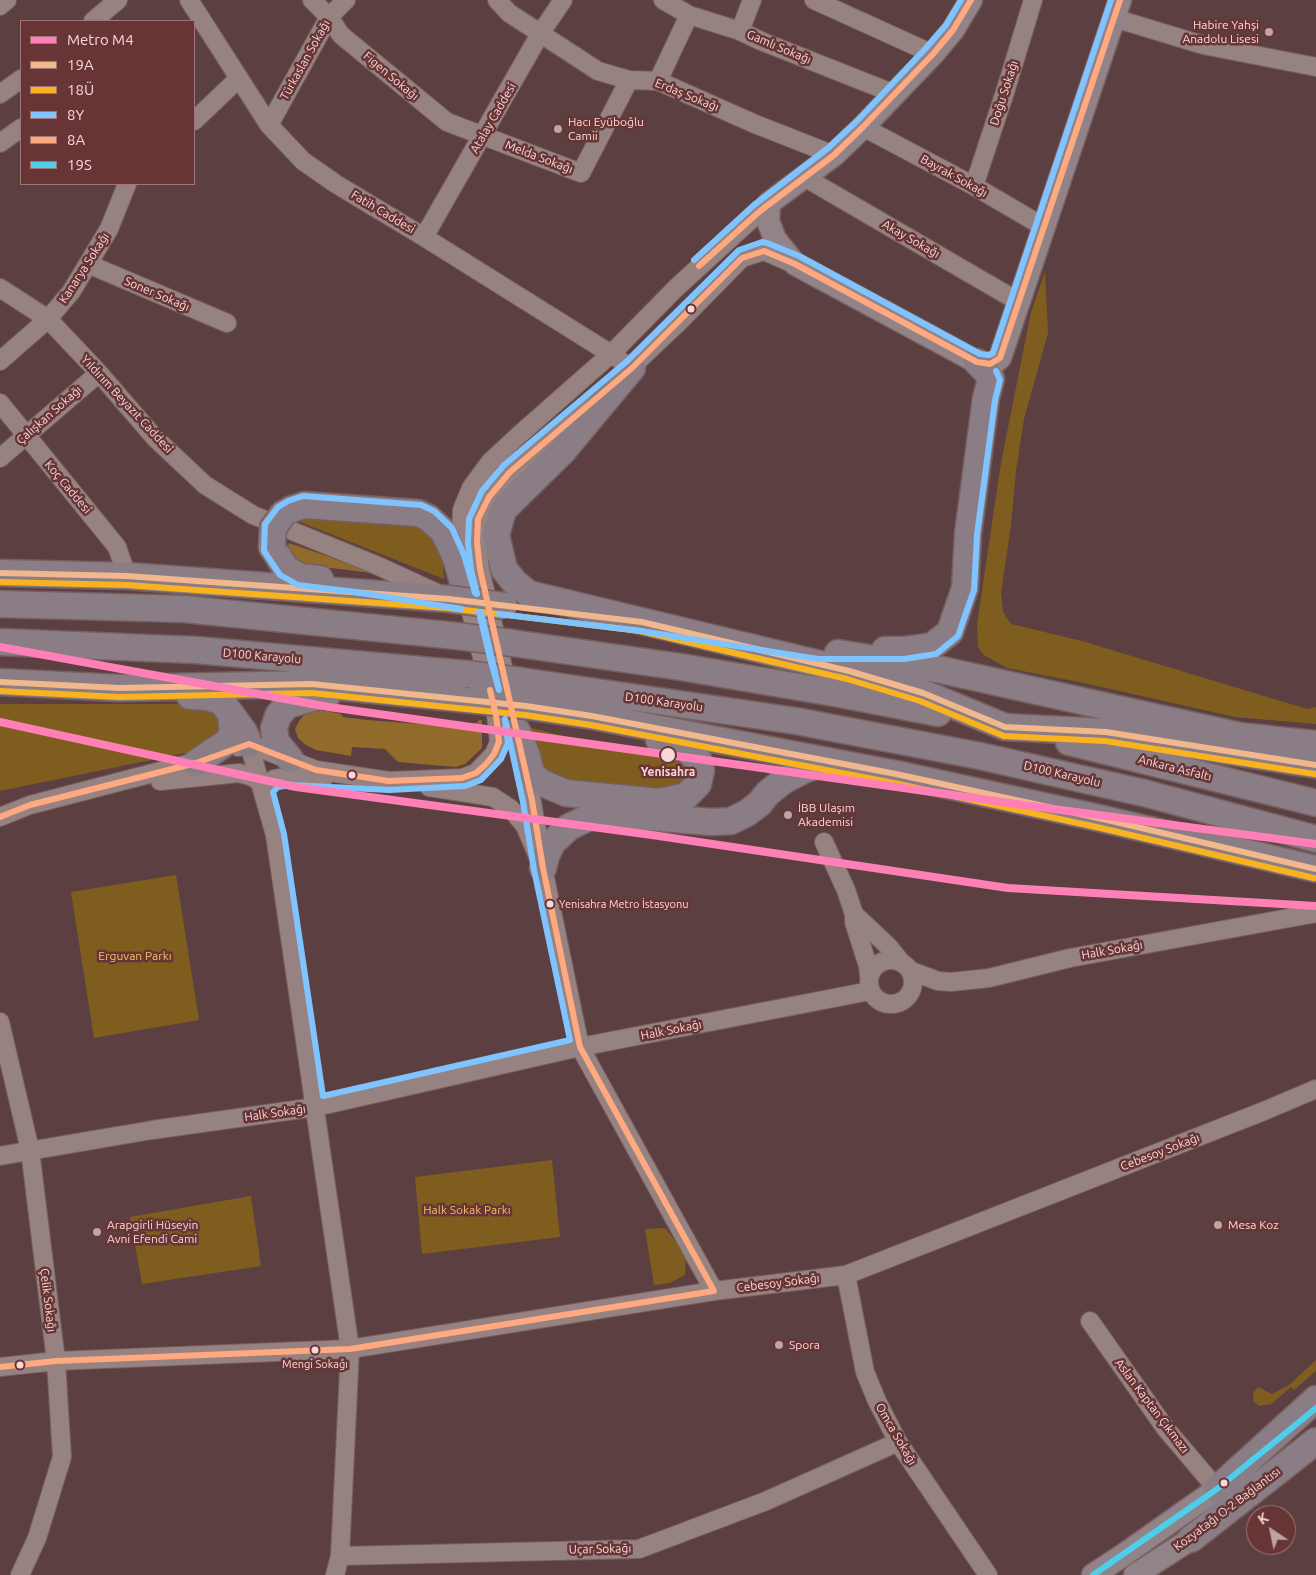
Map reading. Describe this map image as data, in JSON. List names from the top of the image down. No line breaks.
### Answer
{"streets":{"highway":["D100 Karayolu","Ankara Asfaltı","Kozyatağı O-2 Bağlantısı"],"street":["Gamlı Sokağı","Türkaslan Sokağı","Figen Sokağı","Doğu Sokağı","Erdaş Sokağı","Atalay Caddesi","Melda Sokağı","Bayrak Sokağı","Fatih Caddesi","Akay Sokağı","Kanarya Sokağı","Soner Sokağı","Yıldırım Beyazıt Caddesi","Çalışkan Sokağı","Koç Caddesi","Halk Sokağı","Cebesoy Sokağı","Çelik Sokağı","Aslan Kaptan Çıkmazı","Omca Sokağı","Uçar Sokağı"]},"crossings":[["Türkaslan Sokağı","Figen Sokağı"],["Türkaslan Sokağı","Fatih Caddesi"],["Figen Sokağı","Atalay Caddesi"],["Figen Sokağı","Melda Sokağı"],["Doğu Sokağı","Bayrak Sokağı"],["Erdaş Sokağı","Atalay Caddesi"],["Erdaş Sokağı","Melda Sokağı"],["Atalay Caddesi","Melda Sokağı"],["Atalay Caddesi","Fatih Caddesi"],["Kanarya Sokağı","Soner Sokağı"],["Kanarya Sokağı","Yıldırım Beyazıt Caddesi"],["Yıldırım Beyazıt Caddesi","Çalışkan Sokağı"],["Çalışkan Sokağı","Koç Caddesi"],["Halk Sokağı","Çelik Sokağı"],["Cebesoy Sokağı","Çelik Sokağı"],["Cebesoy Sokağı","Omca Sokağı"],["Aslan Kaptan Çıkmazı","Kozyatağı O-2 Bağlantısı"],["Omca Sokağı","Uçar Sokağı"]],"parks":["Erguvan Parkı","Halk Sokak Parkı"],"places":["Habire Yahşi Anadolu Lisesi","Hacı Eyüboğlu Camii","Yenisahra","İBB Ulaşım Akademisi","Yenisahra Metro İstasyonu","Mesa Koz","Arapgirli Hüseyin Avni Efendi Cami","Spora","Mengi Sokağı"],"lines":["transit line 8Y","transit line 8A","transit line 19A","transit line 18Ü","metro line M4","transit line 19S"],"legend":["Metro M4","19A","18Ü","8Y","8A","19S"],"north":"top left"}
